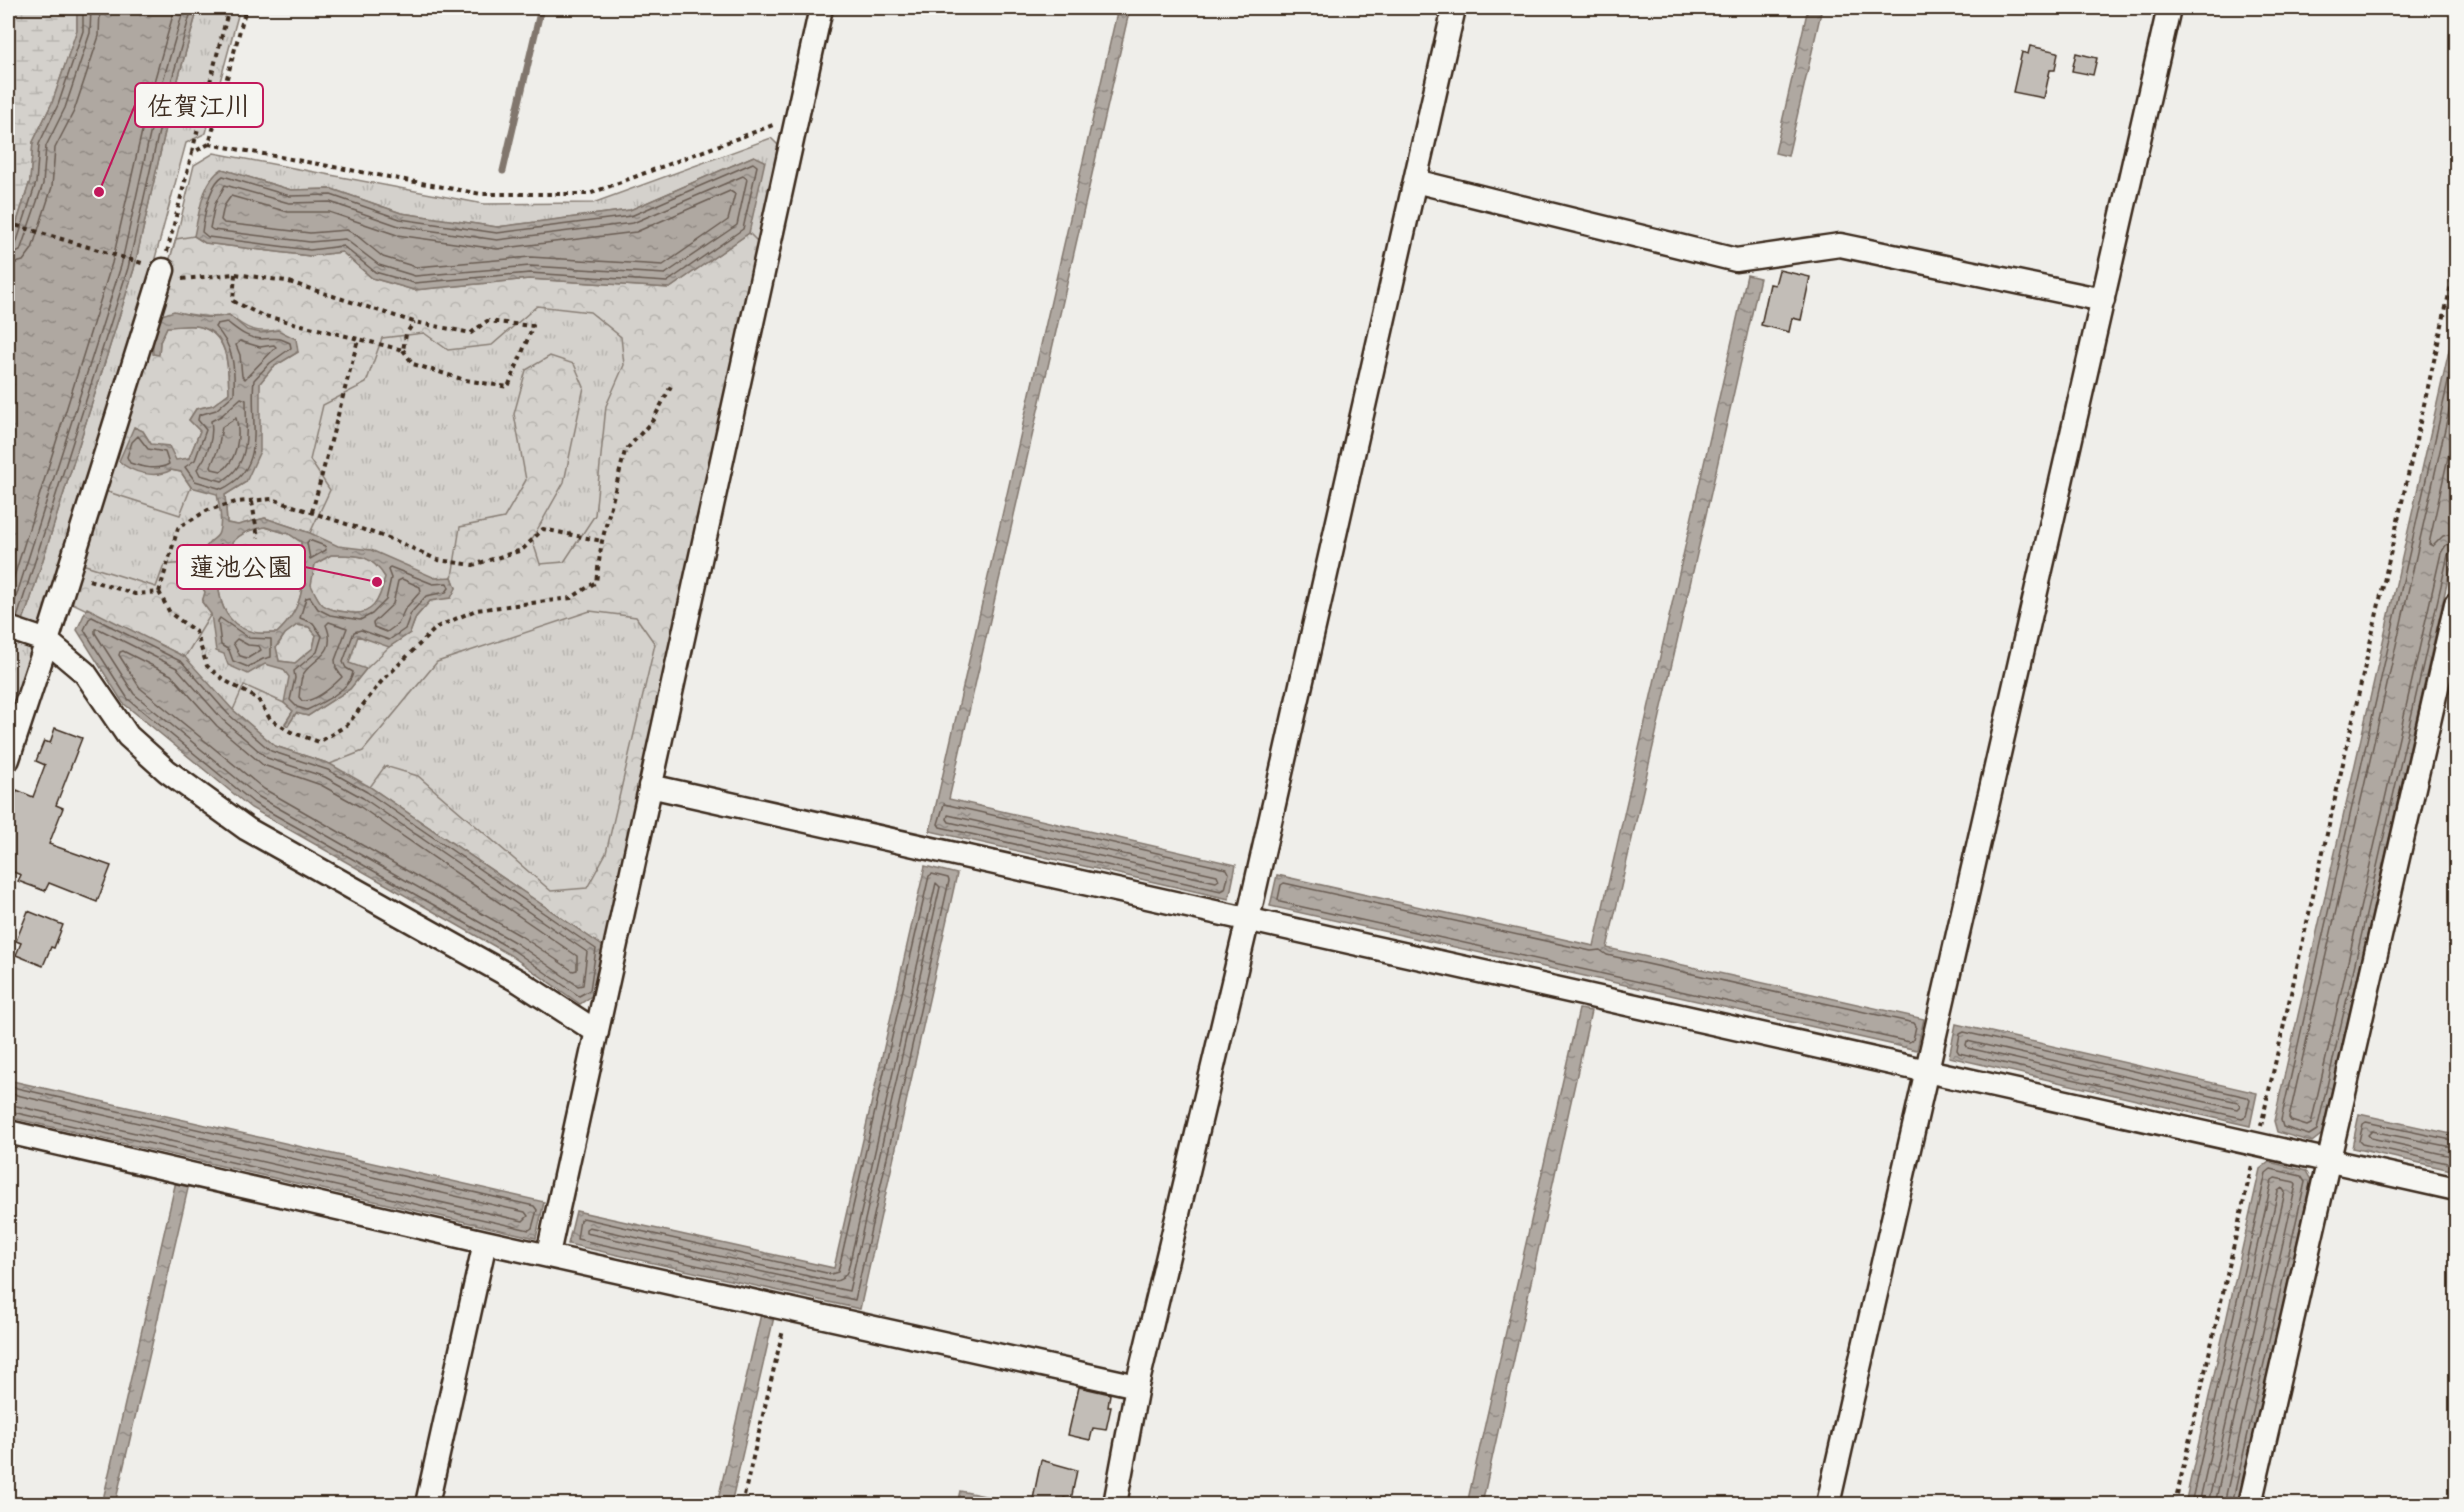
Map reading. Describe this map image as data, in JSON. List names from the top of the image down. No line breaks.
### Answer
{"places":["佐賀江川","蓮池公園"]}
